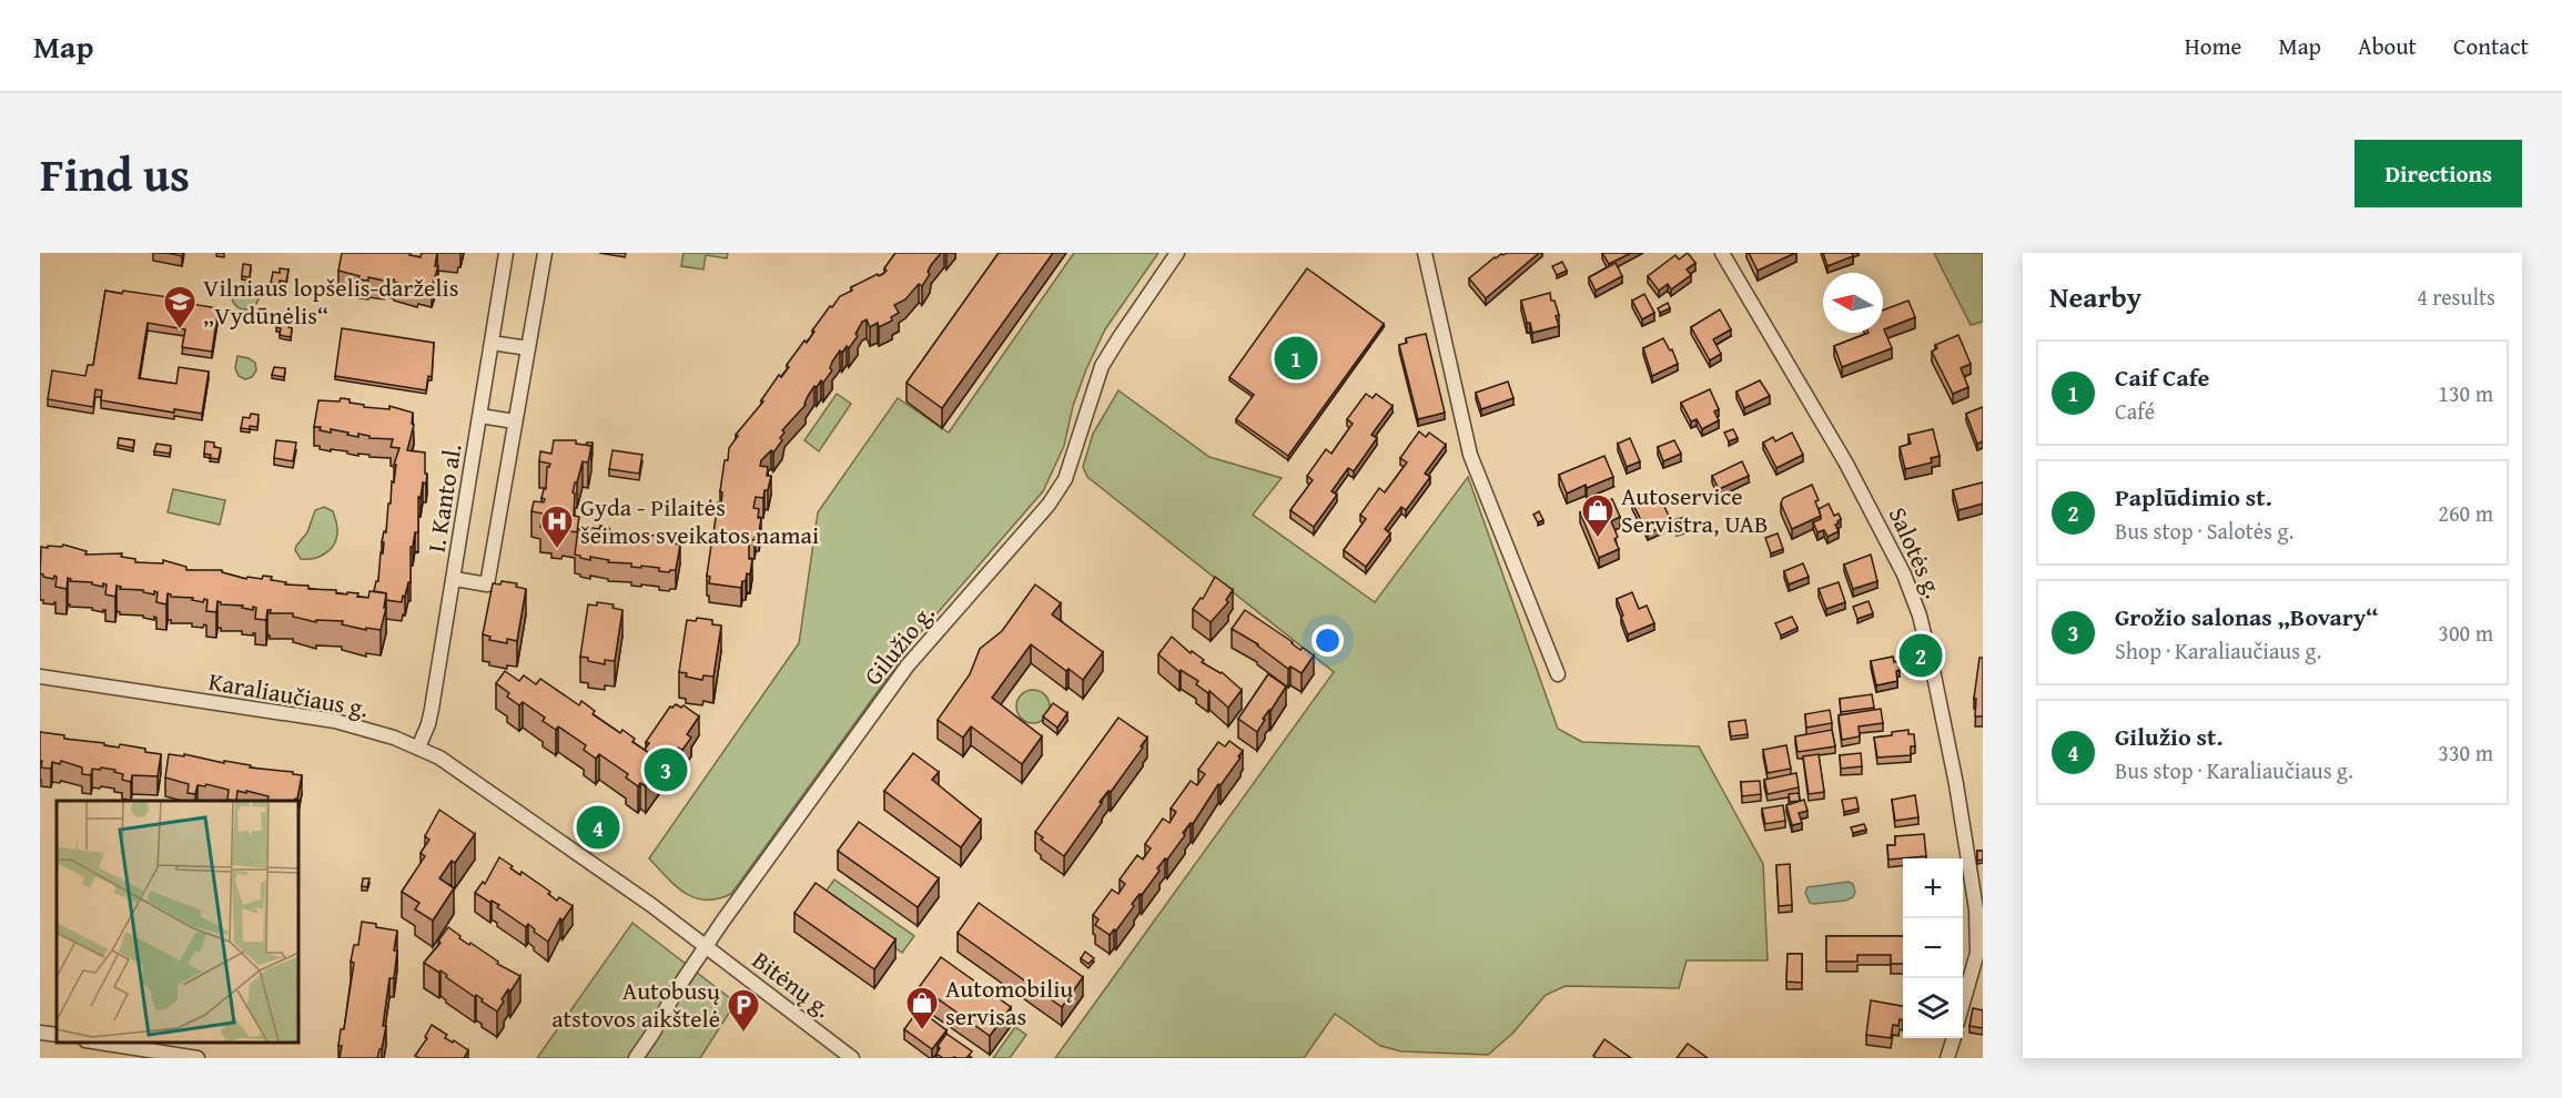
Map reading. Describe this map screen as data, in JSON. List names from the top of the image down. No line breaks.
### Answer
{"streets":{"street":["I. Kanto al.","Salotės g.","Gilužio g.","Karaliaučiaus g.","Bitėnų g."]},"crossings":[["I. Kanto al.","Karaliaučiaus g."],["Gilužio g.","Karaliaučiaus g."],["Gilužio g.","Bitėnų g."],["Karaliaučiaus g.","Bitėnų g."]],"places":{"school or university":["Vilniaus lopšelis-darželis „Vydūnėlis“"],"shop":["Autoservice Servistra, UAB","Automobilių servisas"],"hospital":["Gyda - Pilaitės šeimos sveikatos namai"],"parking":["Autobusų atstovos aikštelė"]},"north":"left","page":{"header":"Map","nav":["Home","Map","About","Contact"],"title":"Find us","buttons":"Directions","heading":["Nearby","4 results"],"pins":["1","2","3","4"],"list":[{"mark":"1","name":"Caif Cafe","note":"Café","value":"130 m"},{"mark":"2","name":"Paplūdimio st.","note":"Bus stop · Salotės g.","value":"260 m"},{"mark":"3","name":"Grožio salonas „Bovary“","note":"Shop · Karaliaučiaus g.","value":"300 m"},{"mark":"4","name":"Gilužio st.","note":"Bus stop · Karaliaučiaus g.","value":"330 m"}],"map_buttons":["+","−"]}}
